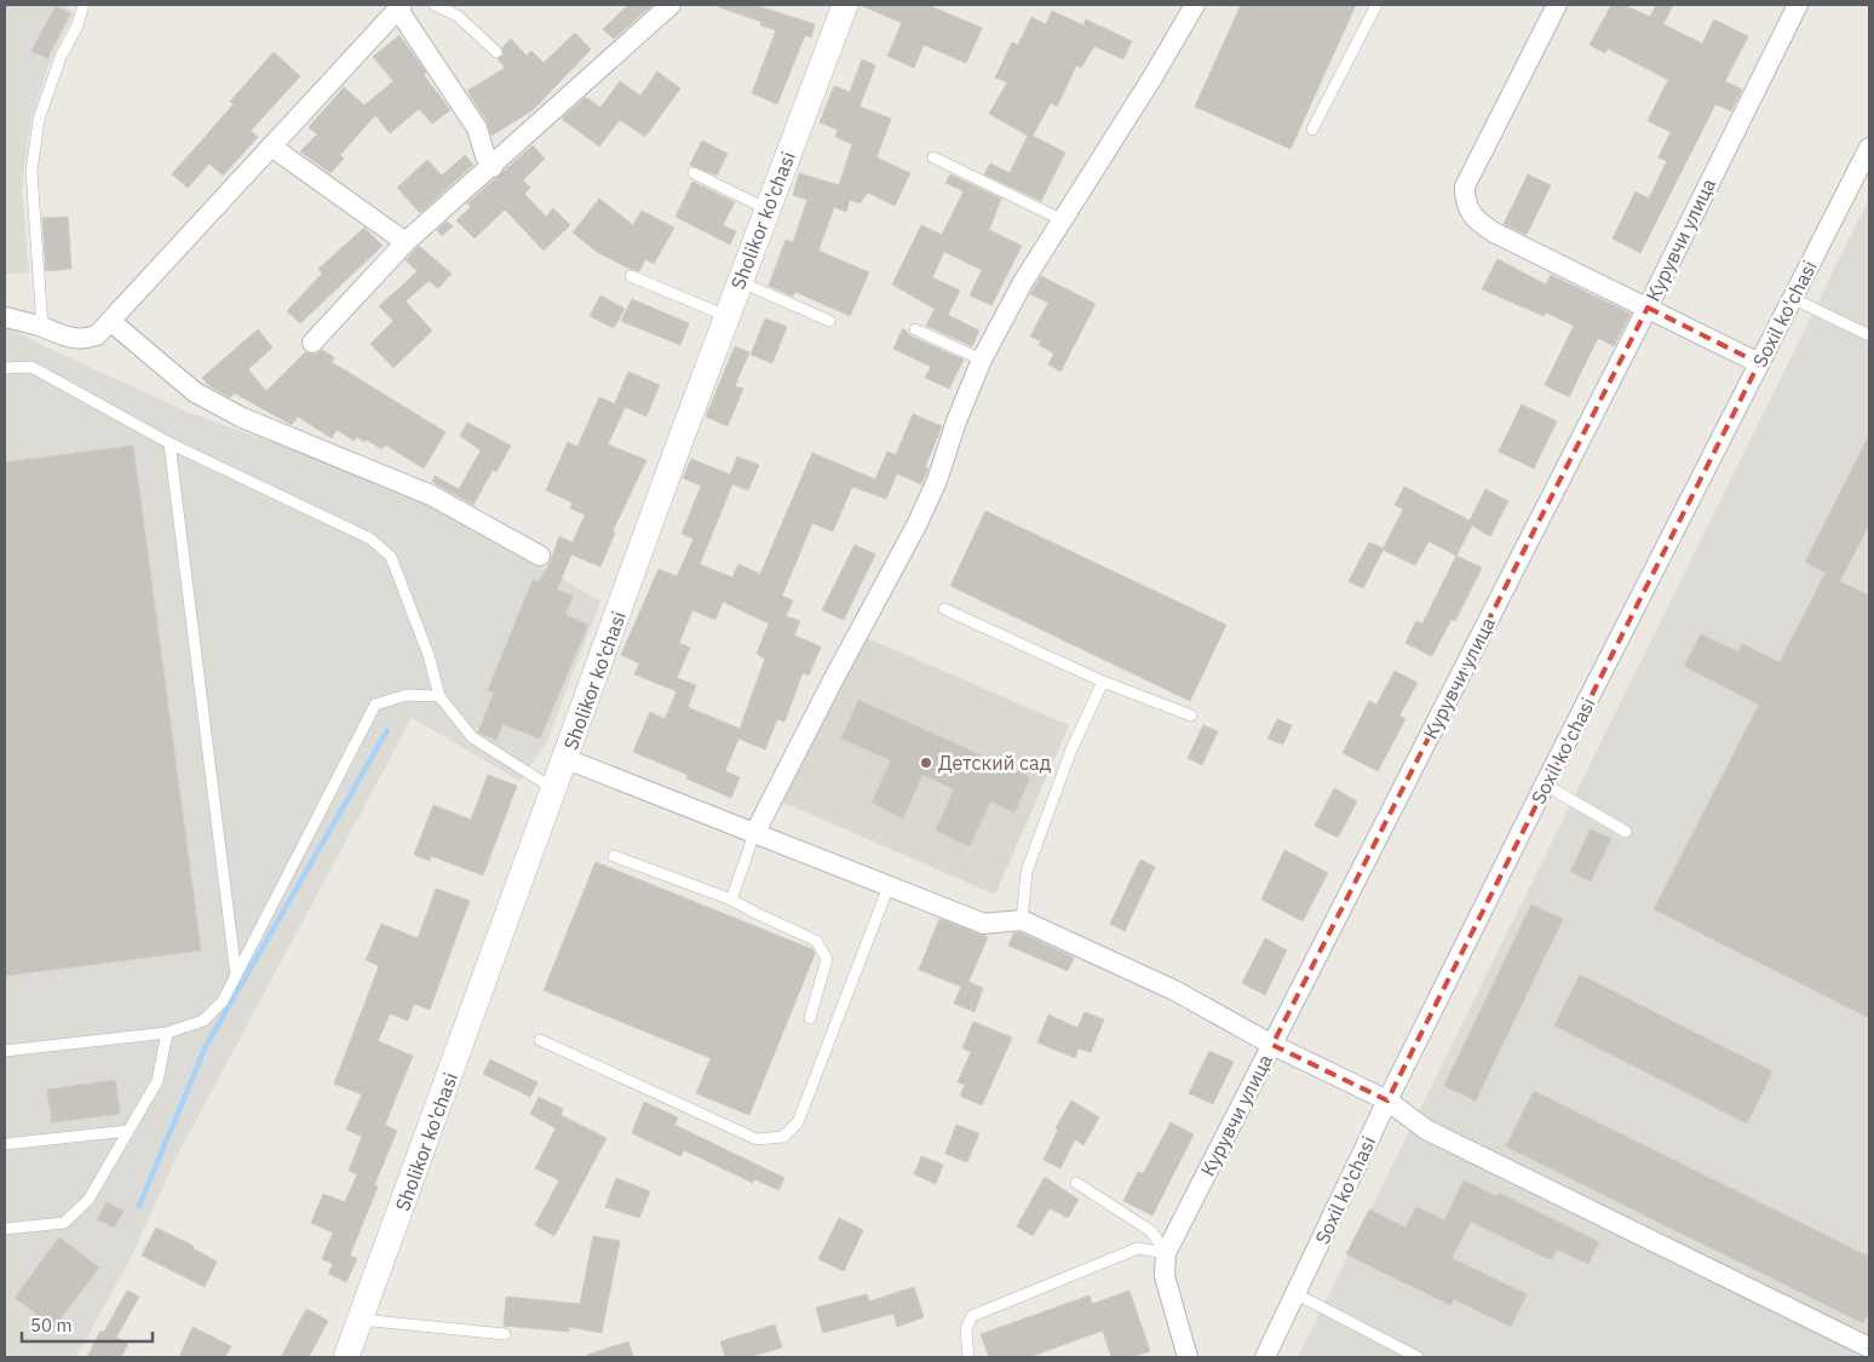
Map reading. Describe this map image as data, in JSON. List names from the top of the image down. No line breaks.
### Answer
{"streets":{"street":["Sholikor ko'chasi","Курувчи улица","Soxil ko'chasi"]},"places":["Детский сад"],"scale_bar":"50 m"}
